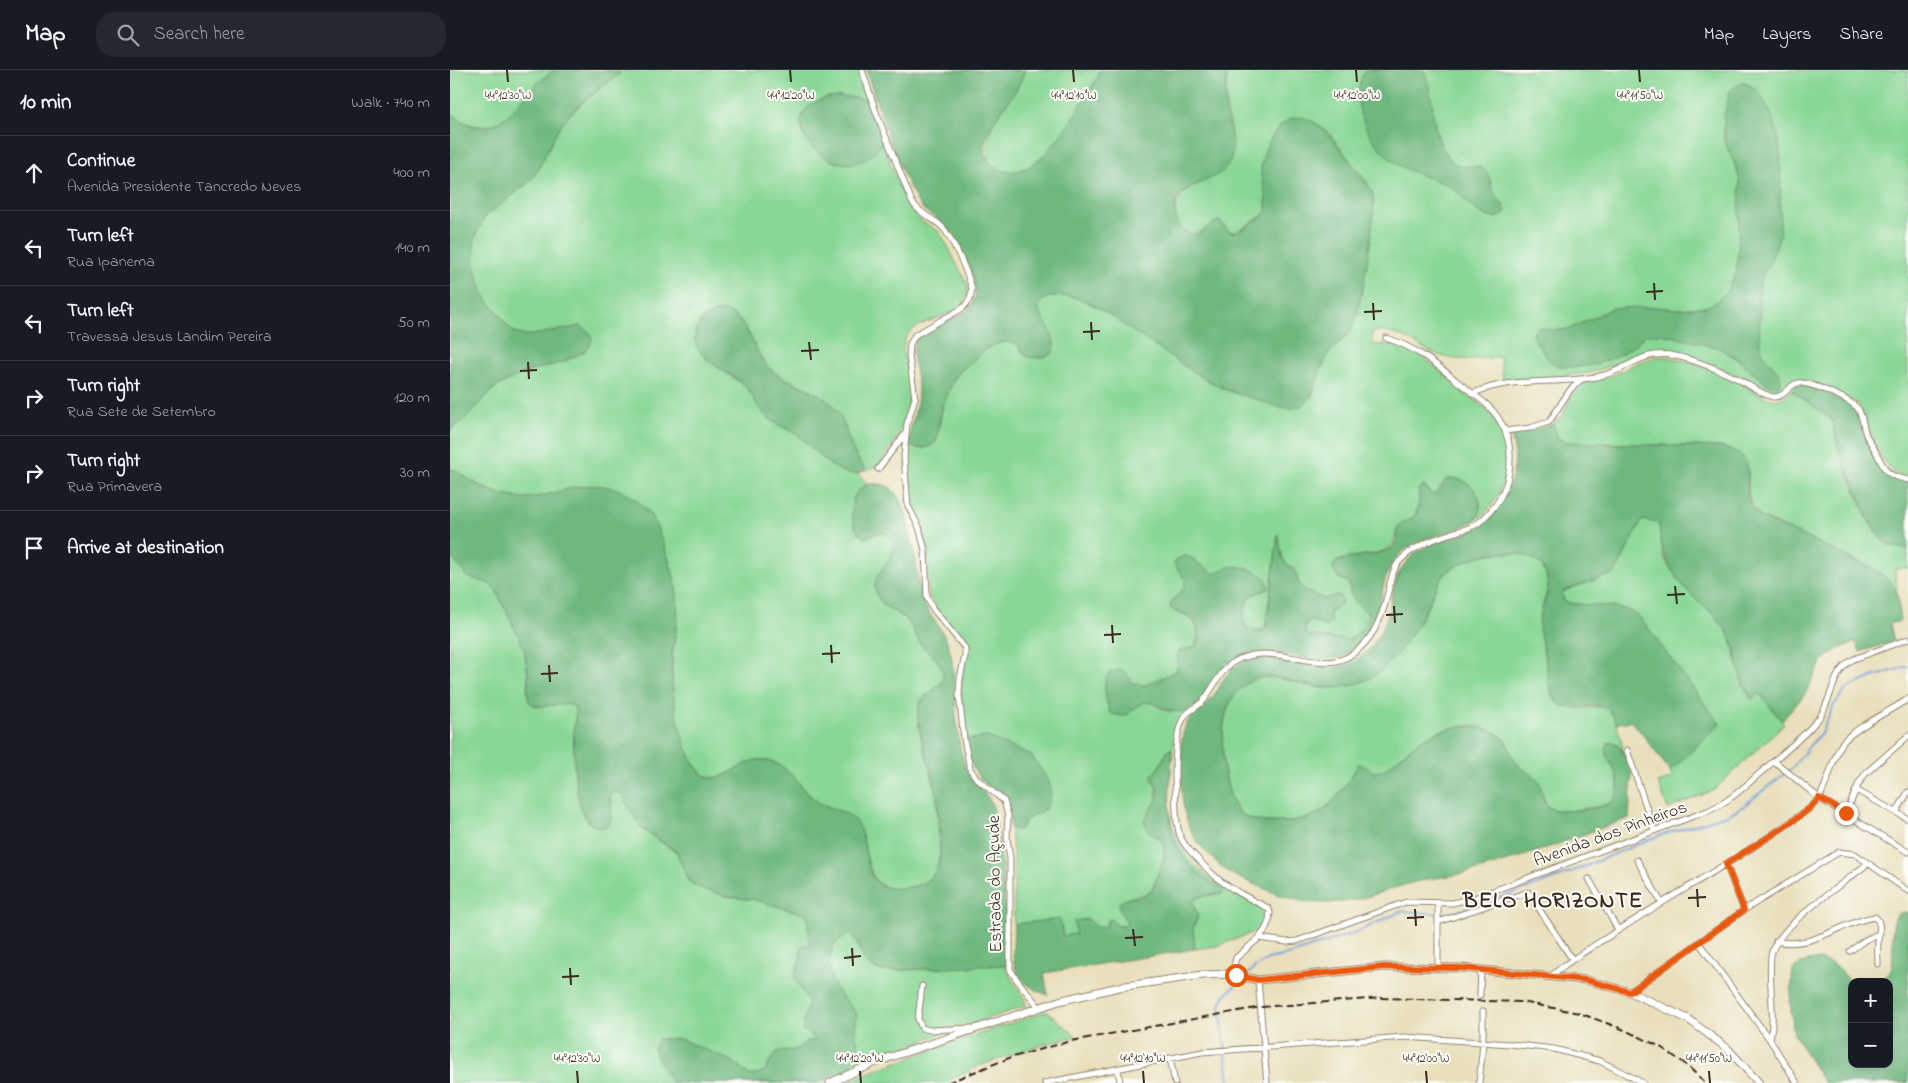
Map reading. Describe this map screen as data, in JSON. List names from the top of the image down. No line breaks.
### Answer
{"streets":{"street":["Avenida dos Pinheiros","Estrada do Açude"]},"districts":["BELO HORIZONTE"],"page":{"header":"Map","search":"Search here","nav":["Map","Layers","Share"],"heading":["10 min","Walk · 740 m"],"list":[["Continue","Avenida Presidente Tancredo Neves","400 m"],["Turn left","Rua Ipanema","140 m"],["Turn left","Travessa Jesus Landim Pereira","50 m"],["Turn right","Rua Sete de Setembro","120 m"],["Turn right","Rua Primavera","30 m"],"Arrive at destination"],"map_buttons":["+","−"]},"coordinates":["44°12'30\"W","44°12'20\"W","44°12'10\"W","44°12'00\"W","44°11'50\"W"]}
